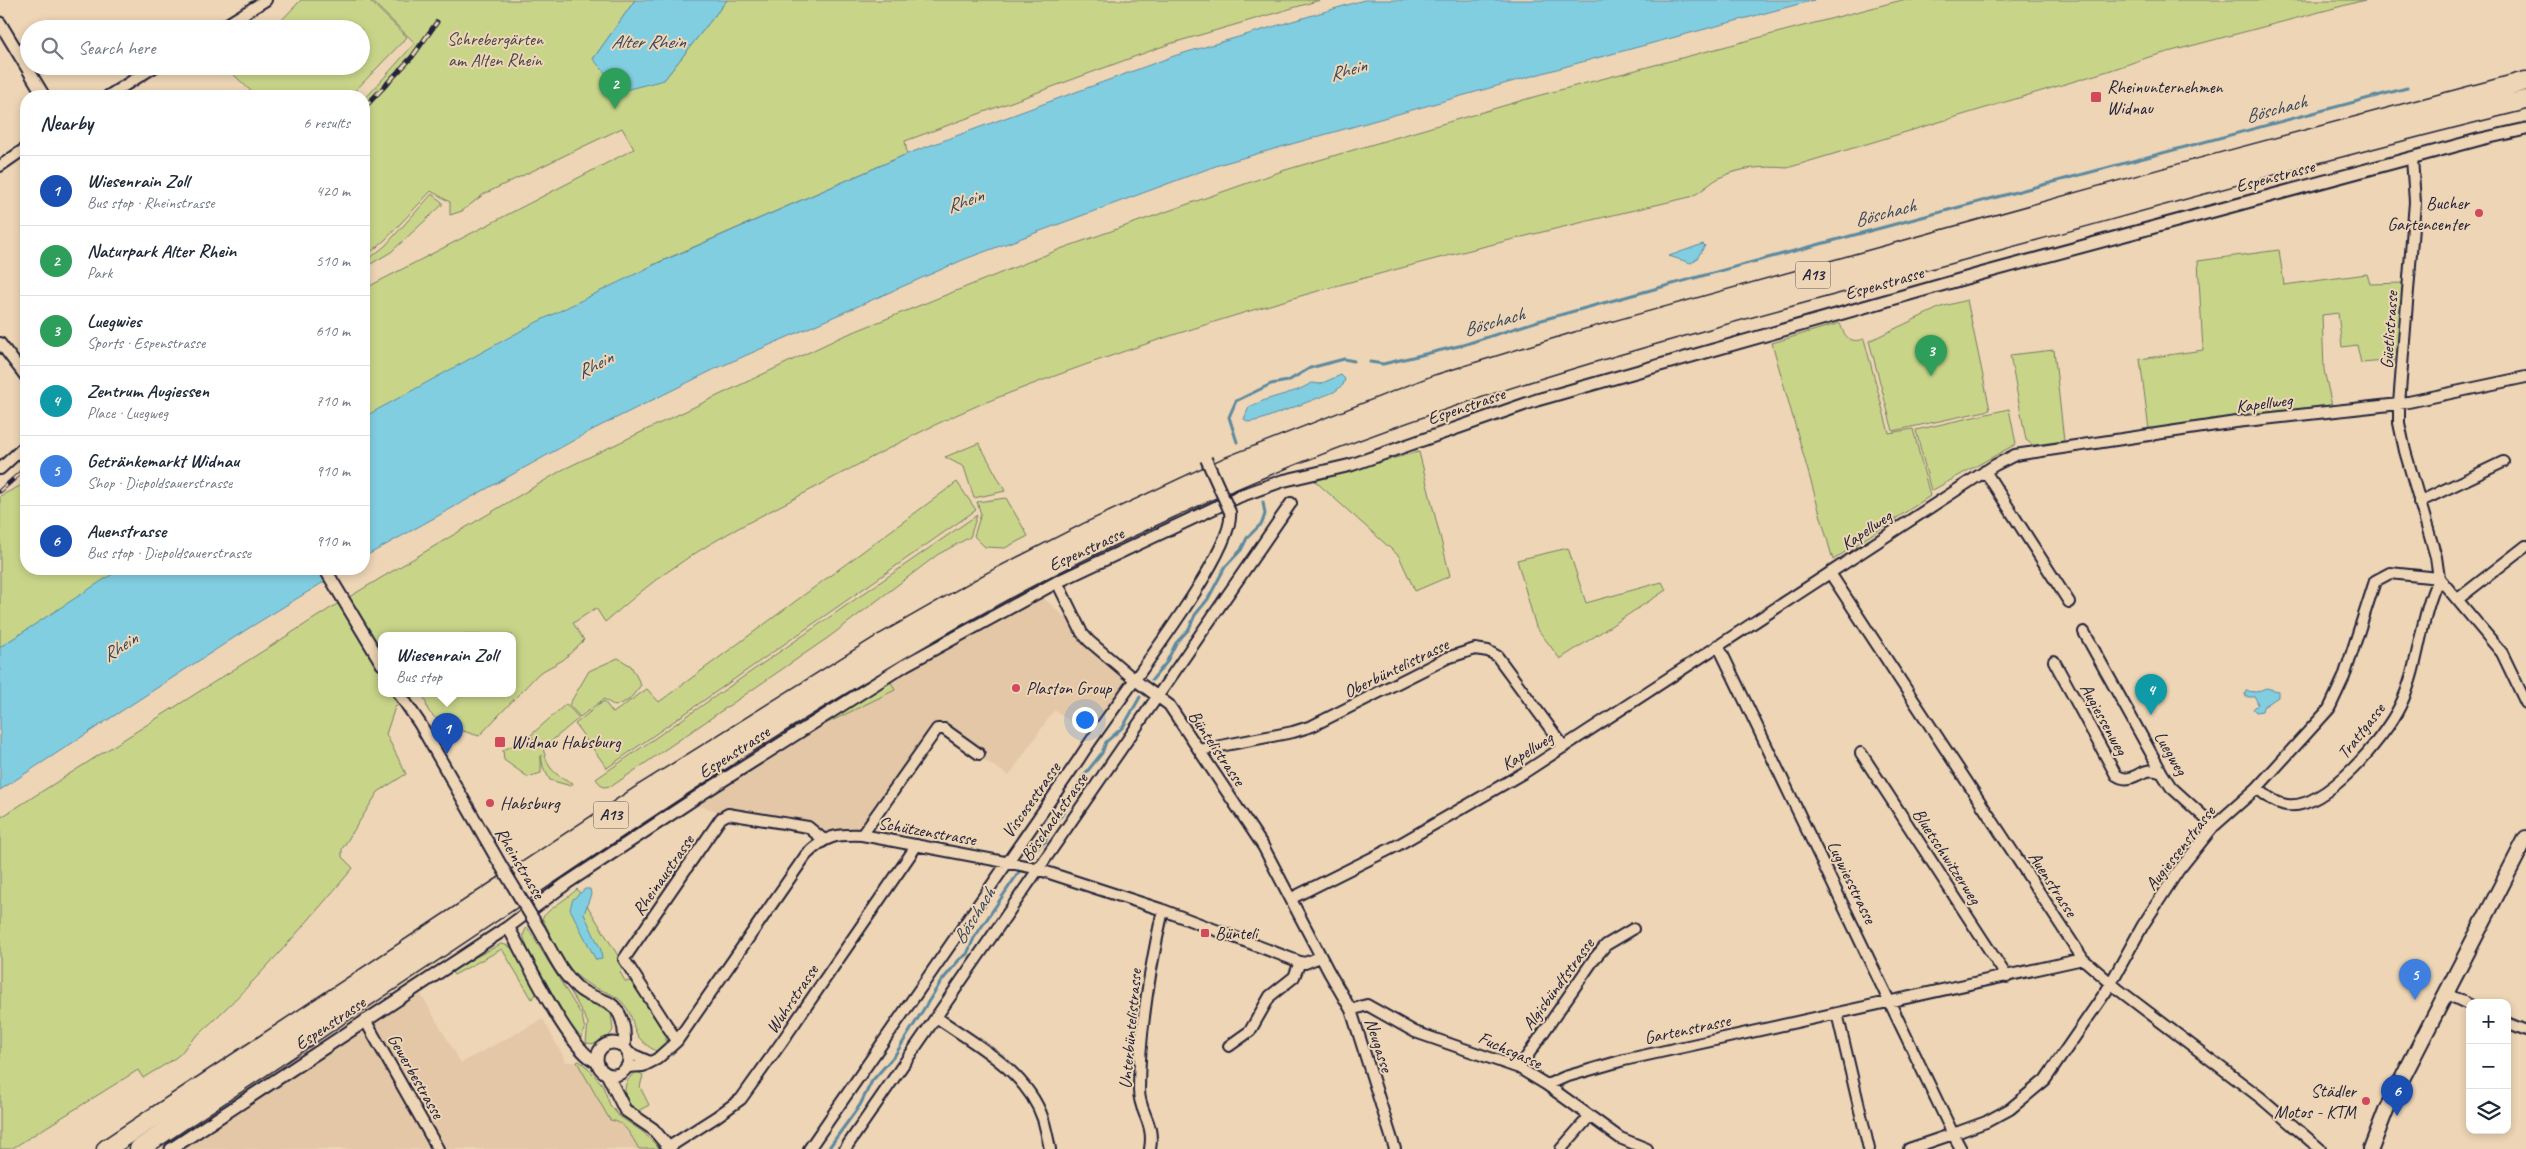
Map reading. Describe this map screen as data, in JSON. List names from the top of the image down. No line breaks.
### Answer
{"streets":{"highway":["A13"],"street":["Espenstrasse","Güetlistrasse","Kapellweg","Oberbüntelistrasse","Augiessenweg","Trattgasse","Büntelistrasse","Luegweg","Viscosestrasse","Böschachstrasse","Schützenstrasse","Augiessenstrasse","Bluetschwitzerweg","Rheinstrasse","Rheinaustrasse","Lugwiesstrasse","Auenstrasse","Algisbündtstrasse","Wuhrstrasse","Unterbüntelistrasse","Gartenstrasse","Neugasse","Fuchsgasse","Gewerbestrasse"]},"crossings":[["Espenstrasse","Güetlistrasse"],["Espenstrasse","Büntelistrasse"],["Espenstrasse","Gewerbestrasse"],["Güetlistrasse","Kapellweg"],["Güetlistrasse","Trattgasse"],["Güetlistrasse","Augiessenstrasse"],["Kapellweg","Oberbüntelistrasse"],["Kapellweg","Büntelistrasse"],["Kapellweg","Lugwiesstrasse"],["Kapellweg","Auenstrasse"],["Oberbüntelistrasse","Büntelistrasse"],["Augiessenweg","Luegweg"],["Trattgasse","Augiessenstrasse"],["Büntelistrasse","Viscosestrasse"],["Büntelistrasse","Böschachstrasse"],["Büntelistrasse","Neugasse"],["Luegweg","Augiessenstrasse"],["Viscosestrasse","Schützenstrasse"],["Böschachstrasse","Schützenstrasse"],["Schützenstrasse","Rheinaustrasse"],["Schützenstrasse","Wuhrstrasse"],["Schützenstrasse","Unterbüntelistrasse"],["Augiessenstrasse","Lugwiesstrasse"],["Augiessenstrasse","Auenstrasse"],["Bluetschwitzerweg","Gartenstrasse"],["Lugwiesstrasse","Gartenstrasse"],["Auenstrasse","Gartenstrasse"],["Algisbündtstrasse","Fuchsgasse"],["Gartenstrasse","Fuchsgasse"],["Neugasse","Fuchsgasse"]],"water":["Alter Rhein","Rhein","Böschach"],"parks":["Schrebergärten am Alten Rhein"],"places":{"transit":["Rheinunternehmen Widnau","Widnau Habsburg","Bünteli"],"other":["Bucher Gartencenter","Plaston Group","Habsburg","Städler Motos - KTM"]},"page":{"search":"Search here","pins":["2","3","4","1","5","6"],"heading":["Nearby","6 results"],"list":[{"mark":"1","name":"Wiesenrain Zoll","note":"Bus stop · Rheinstrasse","value":"420 m"},{"mark":"2","name":"Naturpark Alter Rhein","note":"Park","value":"510 m"},{"mark":"3","name":"Luegwies","note":"Sports · Espenstrasse","value":"610 m"},{"mark":"4","name":"Zentrum Augiessen","note":"Place · Luegweg","value":"710 m"},{"mark":"5","name":"Getränkemarkt Widnau","note":"Shop · Diepoldsauerstrasse","value":"910 m"},{"mark":"6","name":"Auenstrasse","note":"Bus stop · Diepoldsauerstrasse","value":"910 m"}],"popup":["Wiesenrain Zoll","Bus stop"],"map_buttons":["+","−"]}}
